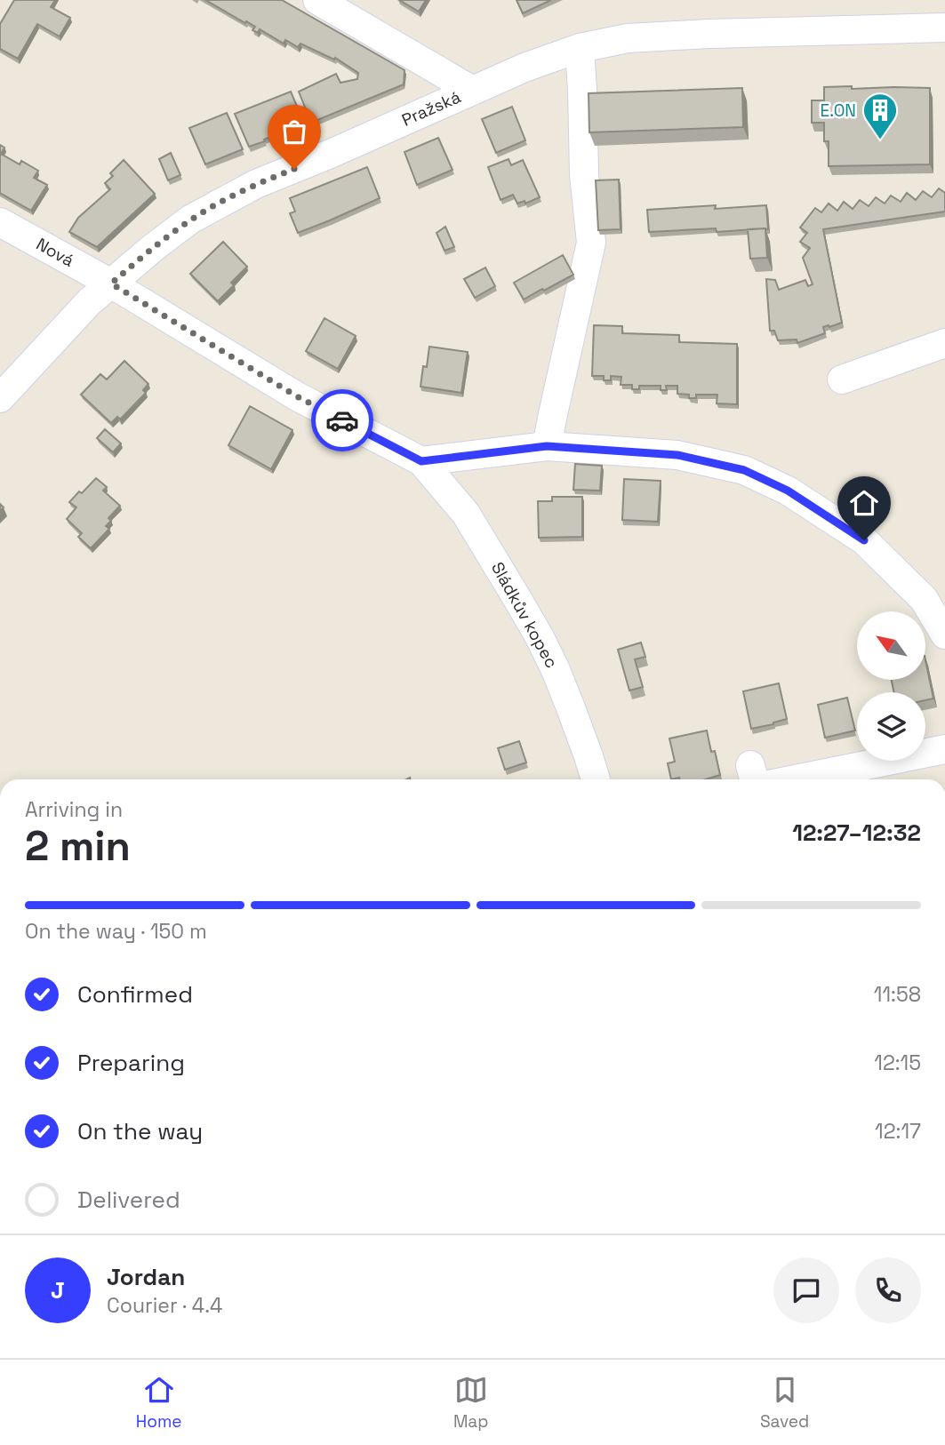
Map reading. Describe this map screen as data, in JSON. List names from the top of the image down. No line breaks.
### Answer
{"streets":{"street":["Pražská","Nová","Sládkův kopec"]},"crossings":[["Pražská","Nová"],["Pražská","Sládkův kopec"],["Nová","Sládkův kopec"]],"places":{"building":["E.ON"]},"north":"top left","page":{"heading":["2 min","Arriving in","12:27–12:32"],"panel":["Jordan","Courier · 4.4"],"bar":"On the way · 150 m","list":[["Confirmed","11:58"],["Preparing","12:15"],["On the way","12:17"],"Delivered"],"round":"J","tabs":["Home","Map","Saved"]}}
